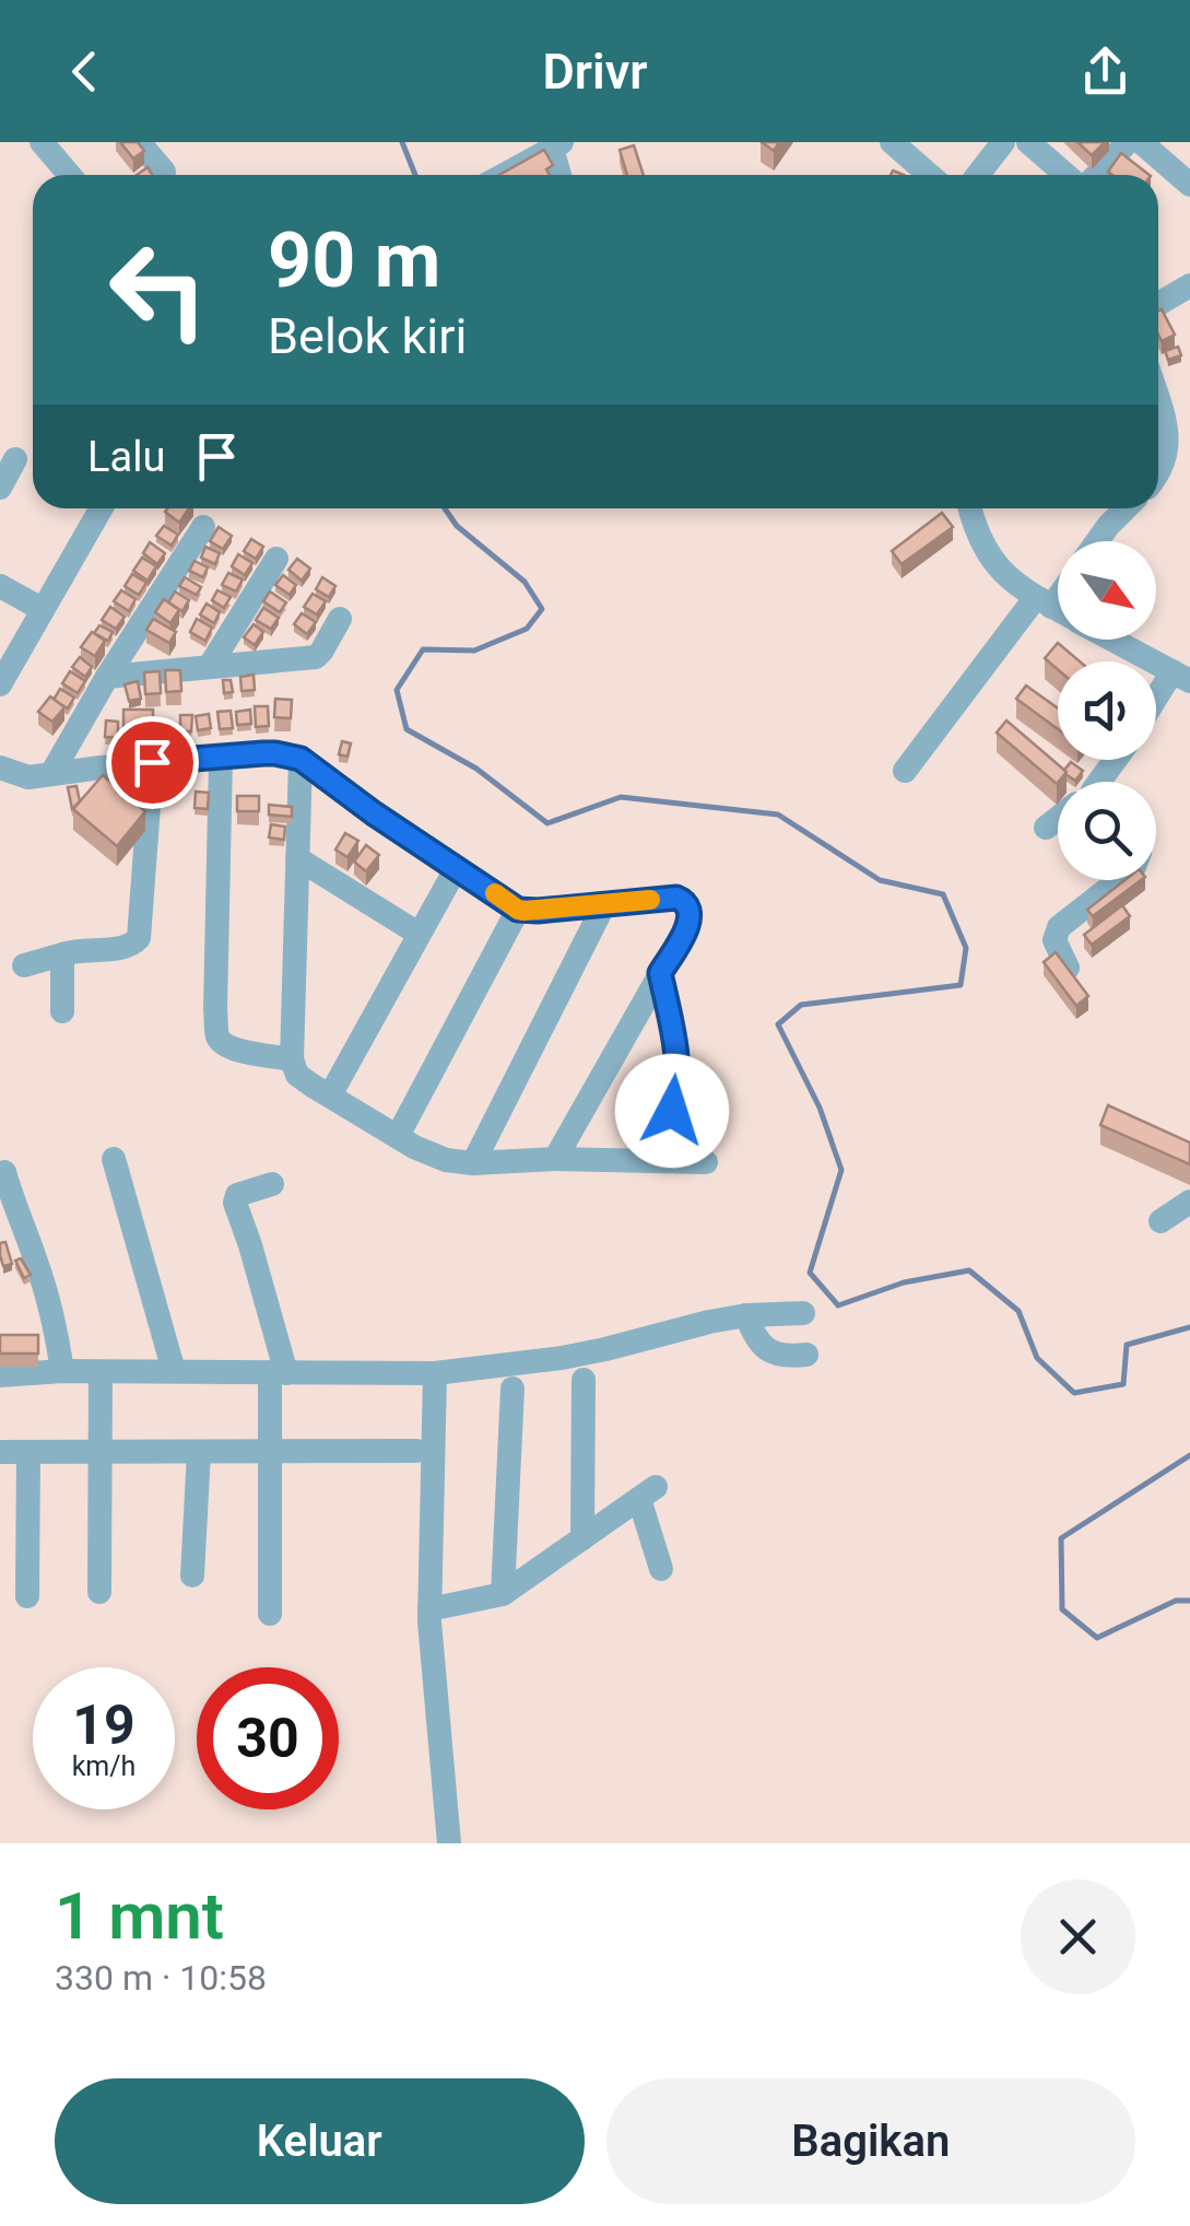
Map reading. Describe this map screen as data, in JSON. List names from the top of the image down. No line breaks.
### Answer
{"north":"bottom right","page":{"header":"Drivr","turn":["90 m","Belok kiri"],"then":"Lalu","speed":"19 km/h","limit":"30","heading":["1 mnt","330 m · 10:58"],"buttons":["Keluar","Bagikan"]}}
